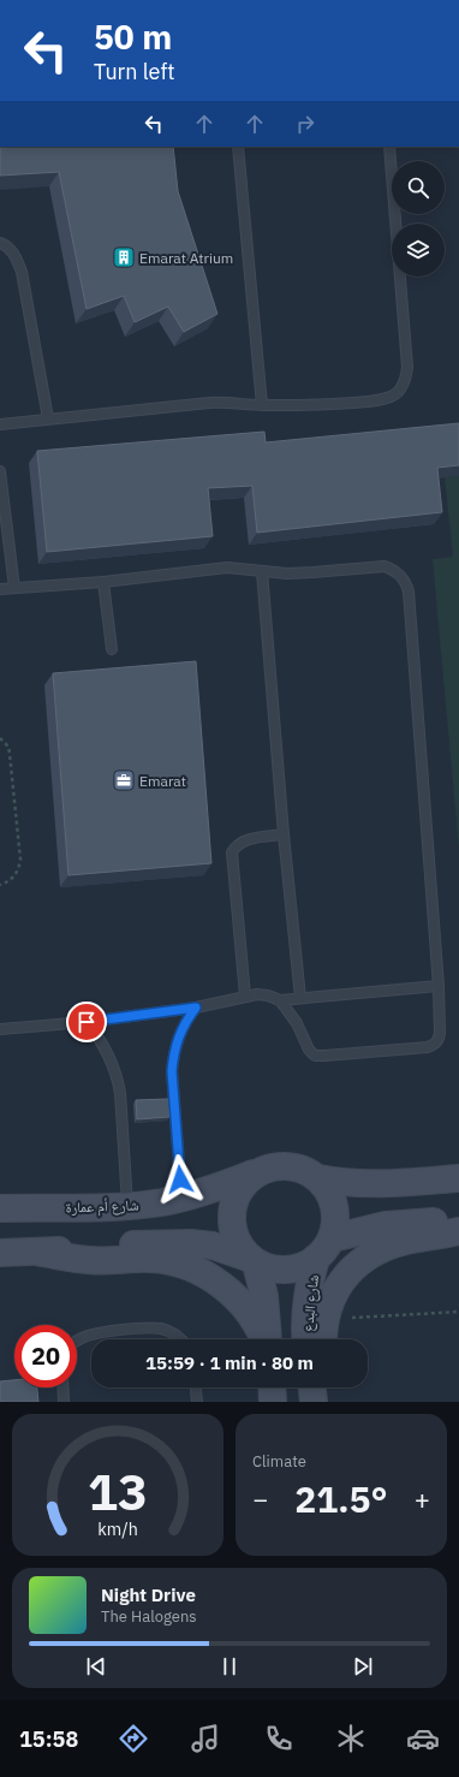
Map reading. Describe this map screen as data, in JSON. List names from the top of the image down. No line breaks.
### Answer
{"streets":{"street":["شارع أم عمارة","شارع البدع"]},"crossings":[["شارع أم عمارة","شارع البدع"]],"places":{"building":["Emarat Atrium"],"office":["Emarat"]},"page":{"turn":["50 m","Turn left"],"limit":"20","trip":"15:59 · 1 min · 80 m","tile":"Climate","heat":["−","21.5°","+"],"song":["Night Drive","The Halogens"],"tabs":"15:58","gauge":["13","km/h"]}}
